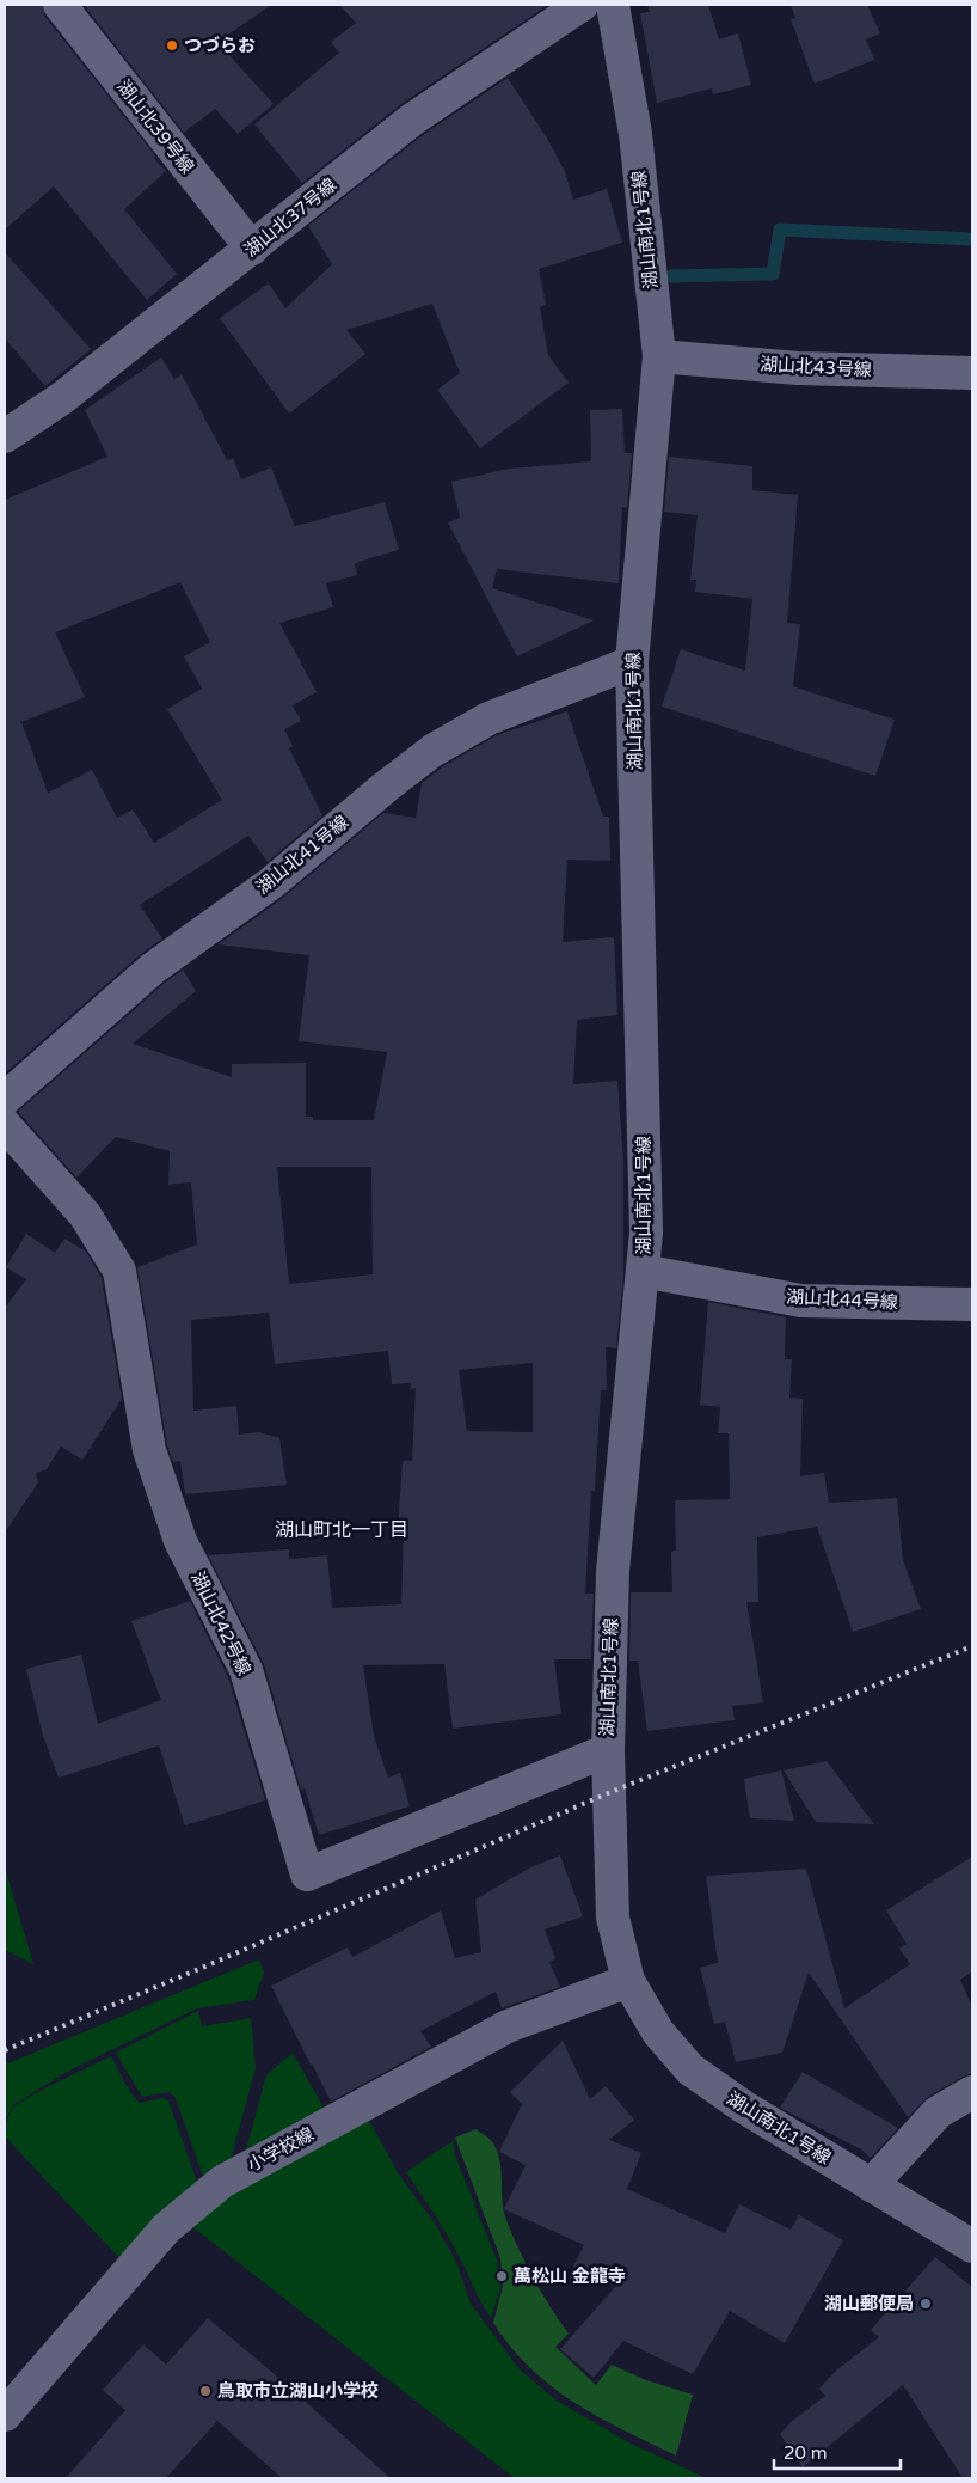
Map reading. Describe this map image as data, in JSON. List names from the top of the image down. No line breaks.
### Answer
{"streets":{"street":["湖山北39号線","湖山北37号線","湖山南北1号線","湖山北43号線","湖山北41号線","湖山北44号線","湖山北42号線","小学校線"]},"crossings":[["湖山北39号線","湖山北37号線"],["湖山南北1号線","湖山北43号線"],["湖山南北1号線","湖山北41号線"],["湖山南北1号線","湖山北44号線"],["湖山南北1号線","湖山北42号線"],["湖山南北1号線","小学校線"]],"districts":["湖山町北一丁目"],"places":["つづらお","萬松山 金龍寺","湖山郵便局","鳥取市立湖山小学校"],"scale_bar":"20 m"}
